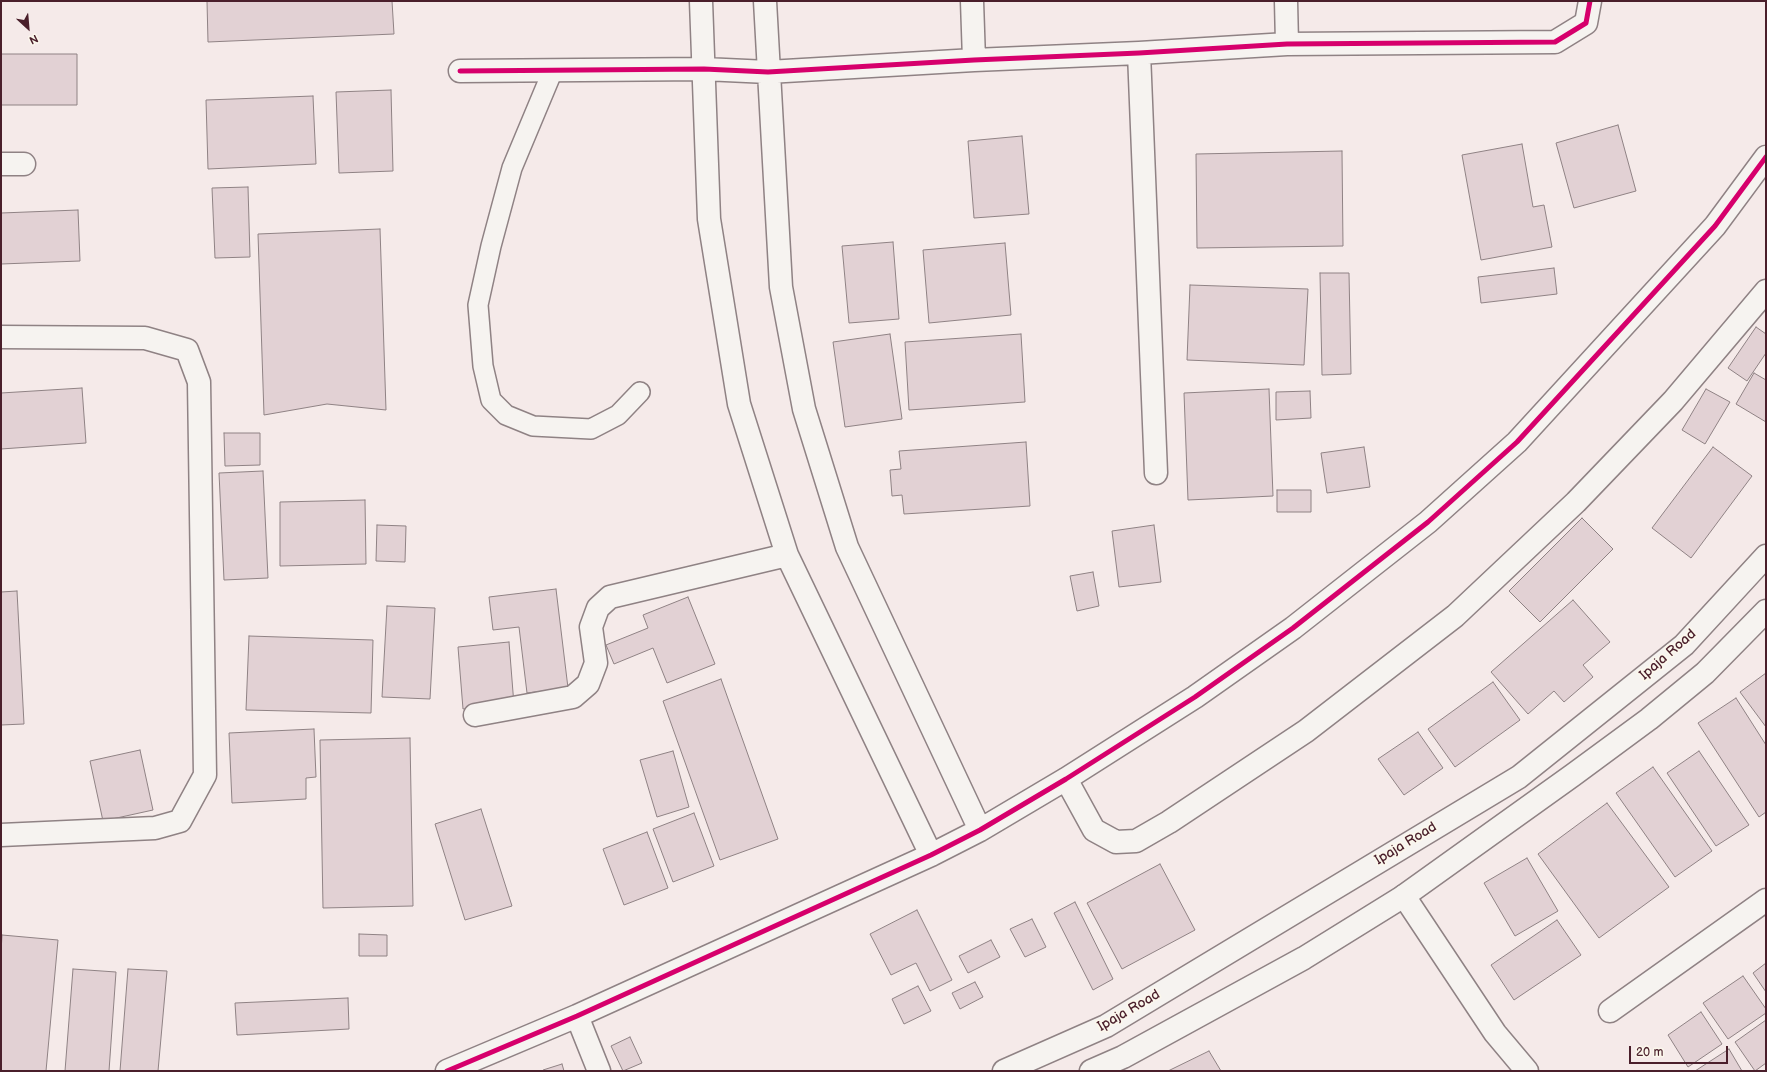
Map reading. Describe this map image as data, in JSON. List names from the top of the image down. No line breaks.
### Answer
{"streets":{"street":["Ipaja Road"]},"scale_bar":"20 m","north":"bottom right"}
